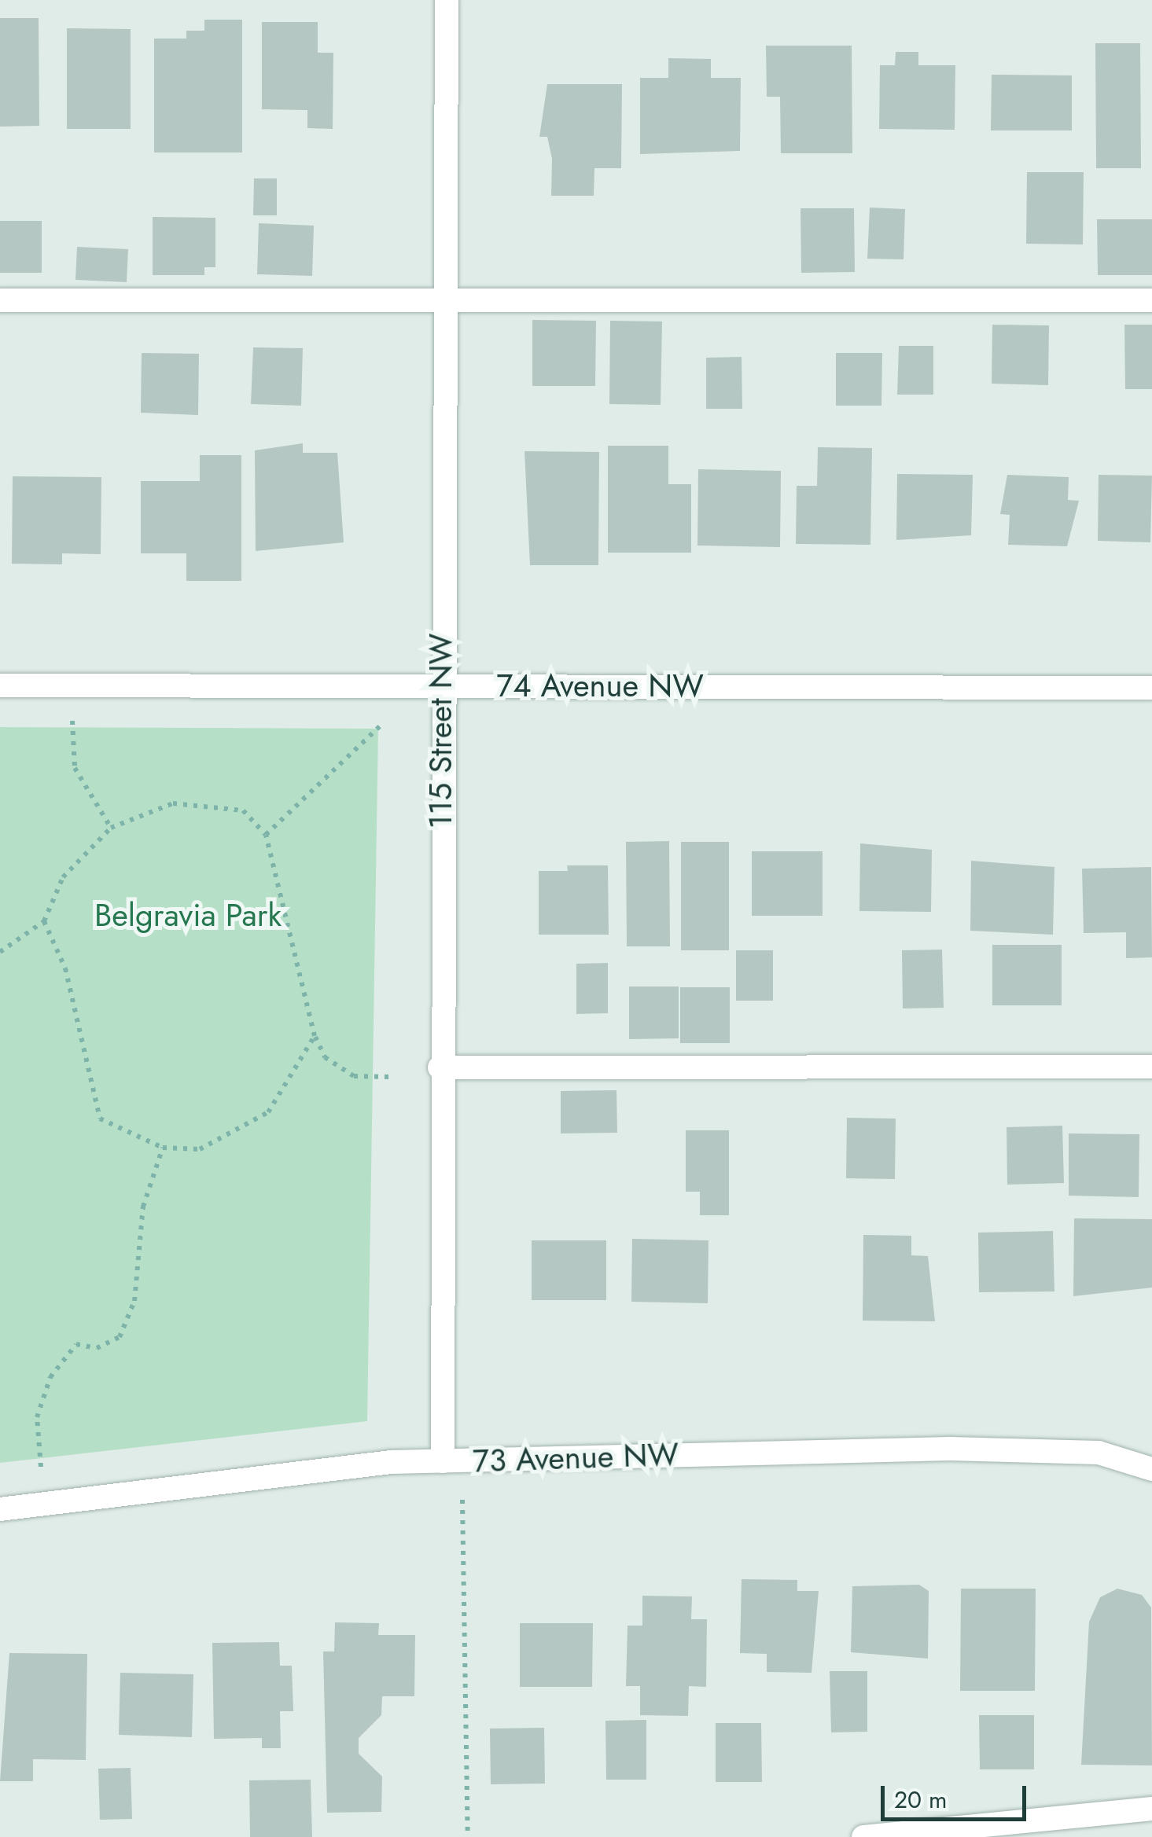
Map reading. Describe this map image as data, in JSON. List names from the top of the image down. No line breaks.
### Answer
{"streets":{"street":["74 Avenue NW","115 Street NW","73 Avenue NW"]},"crossings":[["74 Avenue NW","115 Street NW"],["115 Street NW","73 Avenue NW"]],"parks":["Belgravia Park"],"scale_bar":"20 m"}
